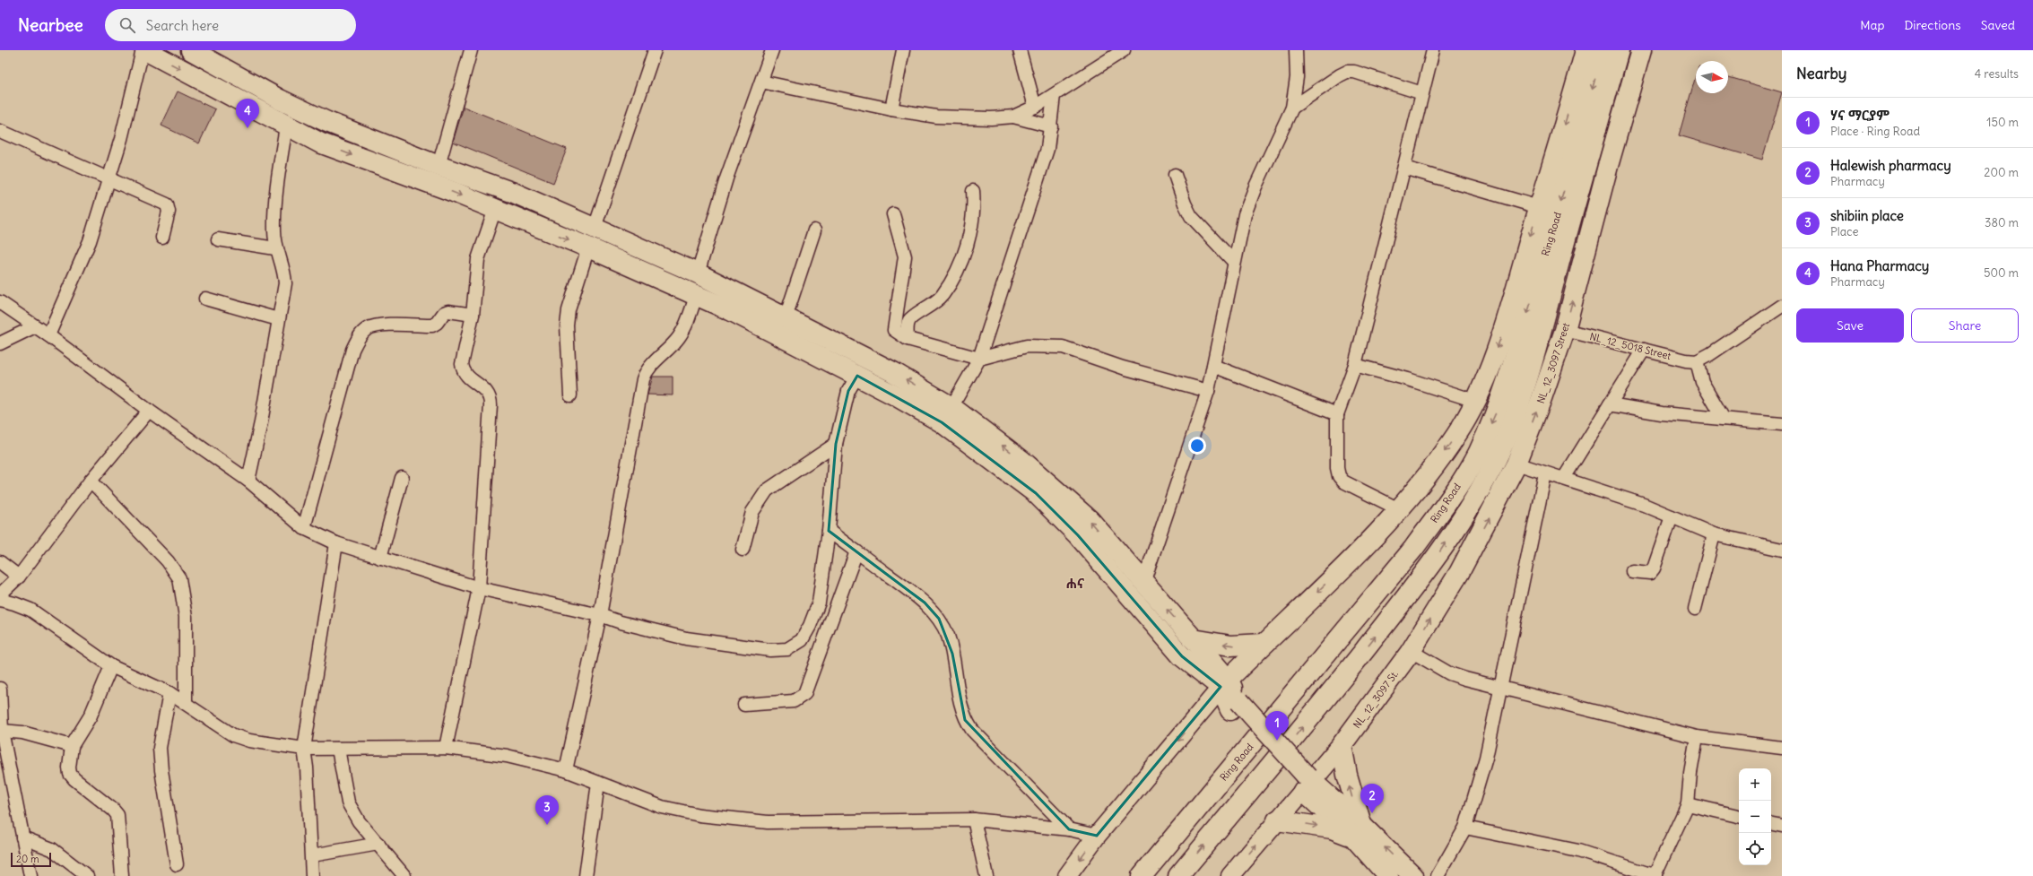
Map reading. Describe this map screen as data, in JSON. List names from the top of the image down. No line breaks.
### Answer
{"streets":{"main road":["Ring Road","NL_12_3097 Street","NL_12_3097 St."],"street":["NL_12_5018 Street"]},"crossings":[["NL_12_5018 Street","NL_12_3097 Street"],["NL_12_3097 Street","NL_12_3097 St."]],"districts":["ሐና"],"scale_bar":"20 m","north":"right","page":{"header":"Nearbee","search":"Search here","nav":["Map","Directions","Saved"],"heading":["Nearby","4 results"],"list":[{"mark":"1","name":"ሃና ማርያም","note":"Place · Ring Road","value":"150 m"},{"mark":"2","name":"Halewish pharmacy","note":"Pharmacy","value":"200 m"},{"mark":"3","name":"shibiin place","note":"Place","value":"380 m"},{"mark":"4","name":"Hana Pharmacy","note":"Pharmacy","value":"500 m"}],"pins":["4","1","2","3"],"buttons":["Save","Share"],"map_buttons":["+","−"],"scale":"20 m"}}
